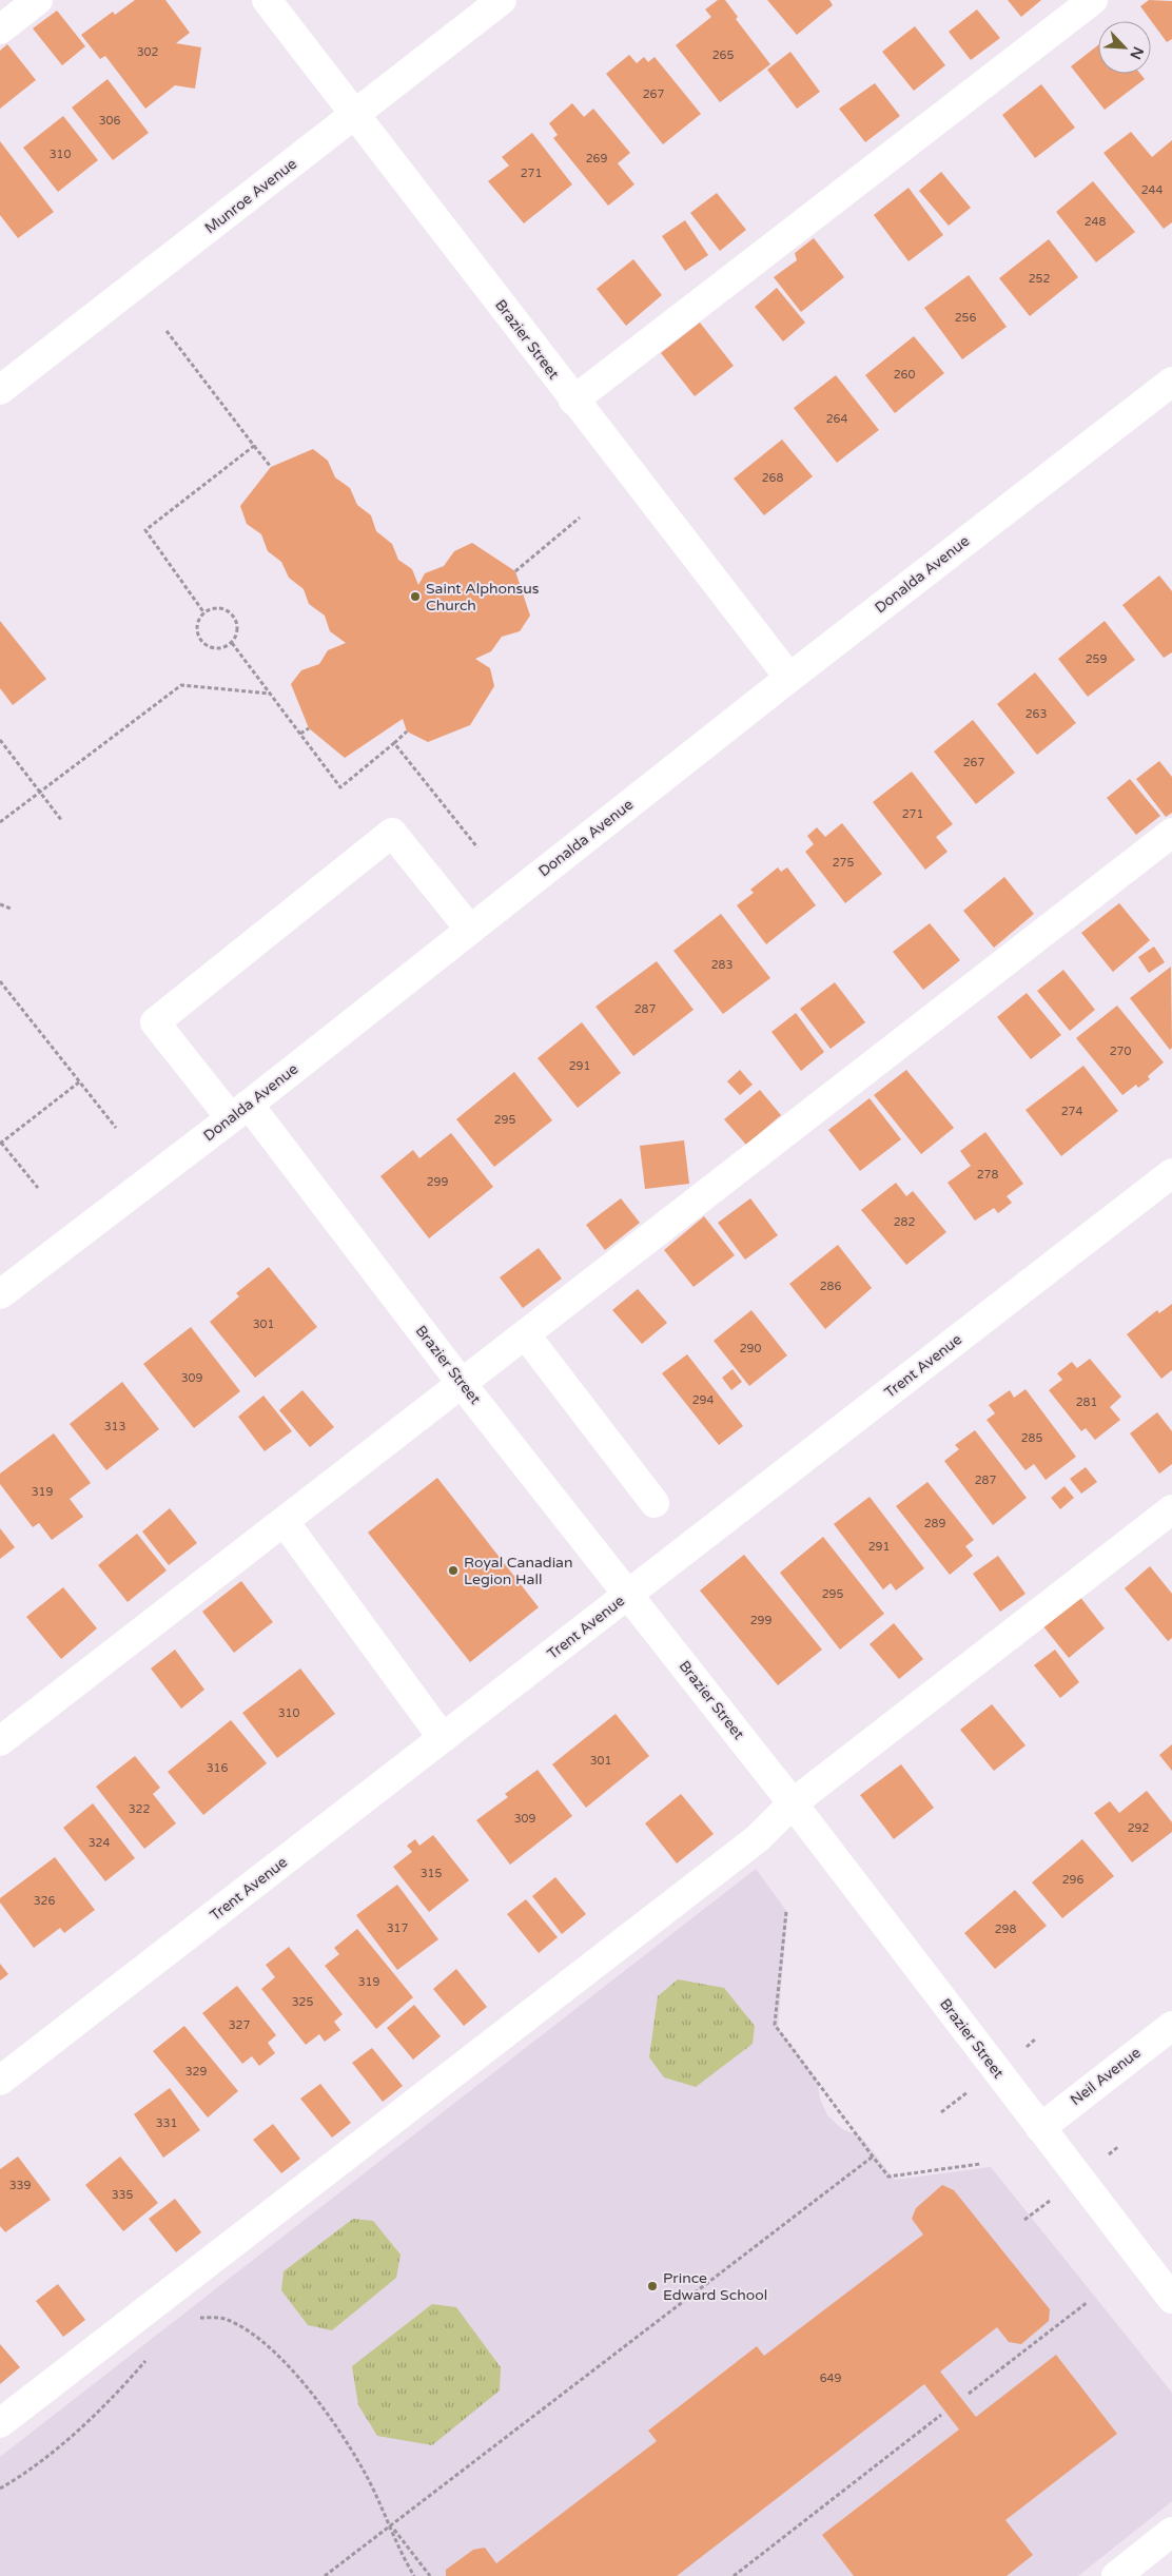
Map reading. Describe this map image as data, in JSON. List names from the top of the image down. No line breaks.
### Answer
{"streets":{"street":["Munroe Avenue","Brazier Street","Donalda Avenue","Trent Avenue","Neil Avenue"]},"crossings":[["Munroe Avenue","Brazier Street"],["Brazier Street","Donalda Avenue"],["Brazier Street","Trent Avenue"],["Brazier Street","Neil Avenue"]],"places":["Saint Alphonsus Church","Royal Canadian Legion Hall","Prince Edward School"],"house_numbers":["302","265","267","306","310","269","271","244","248","252","256","260","264","268","259","263","267","271","275","283","287","270","291","274","295","278","299","282","286","301","290","309","294","281","313","285","287","319","289","291","295","299","310","301","316","322","309","292","324","315","296","326","317","298","319","325","327","329","331","339","335","649"],"north":"bottom right"}
